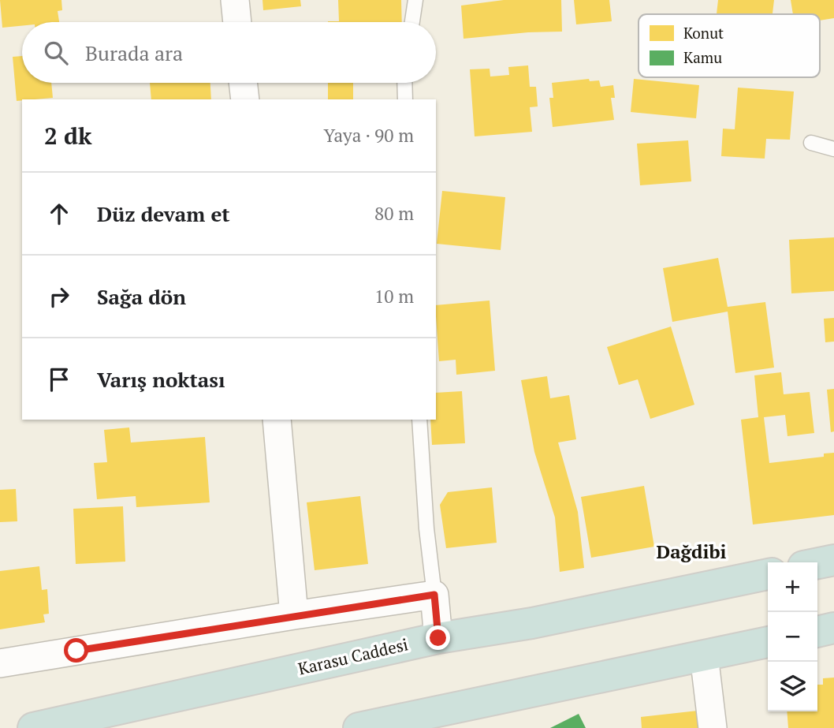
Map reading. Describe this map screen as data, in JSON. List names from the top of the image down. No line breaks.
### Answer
{"streets":{"highway":["Karasu Caddesi"]},"districts":["Dağdibi"],"legend":["Konut","Kamu"],"page":{"search":"Burada ara","heading":["2 dk","Yaya · 90 m"],"list":[["Düz devam et","80 m"],["Sağa dön","10 m"],"Varış noktası"],"map_buttons":["+","−"]}}
